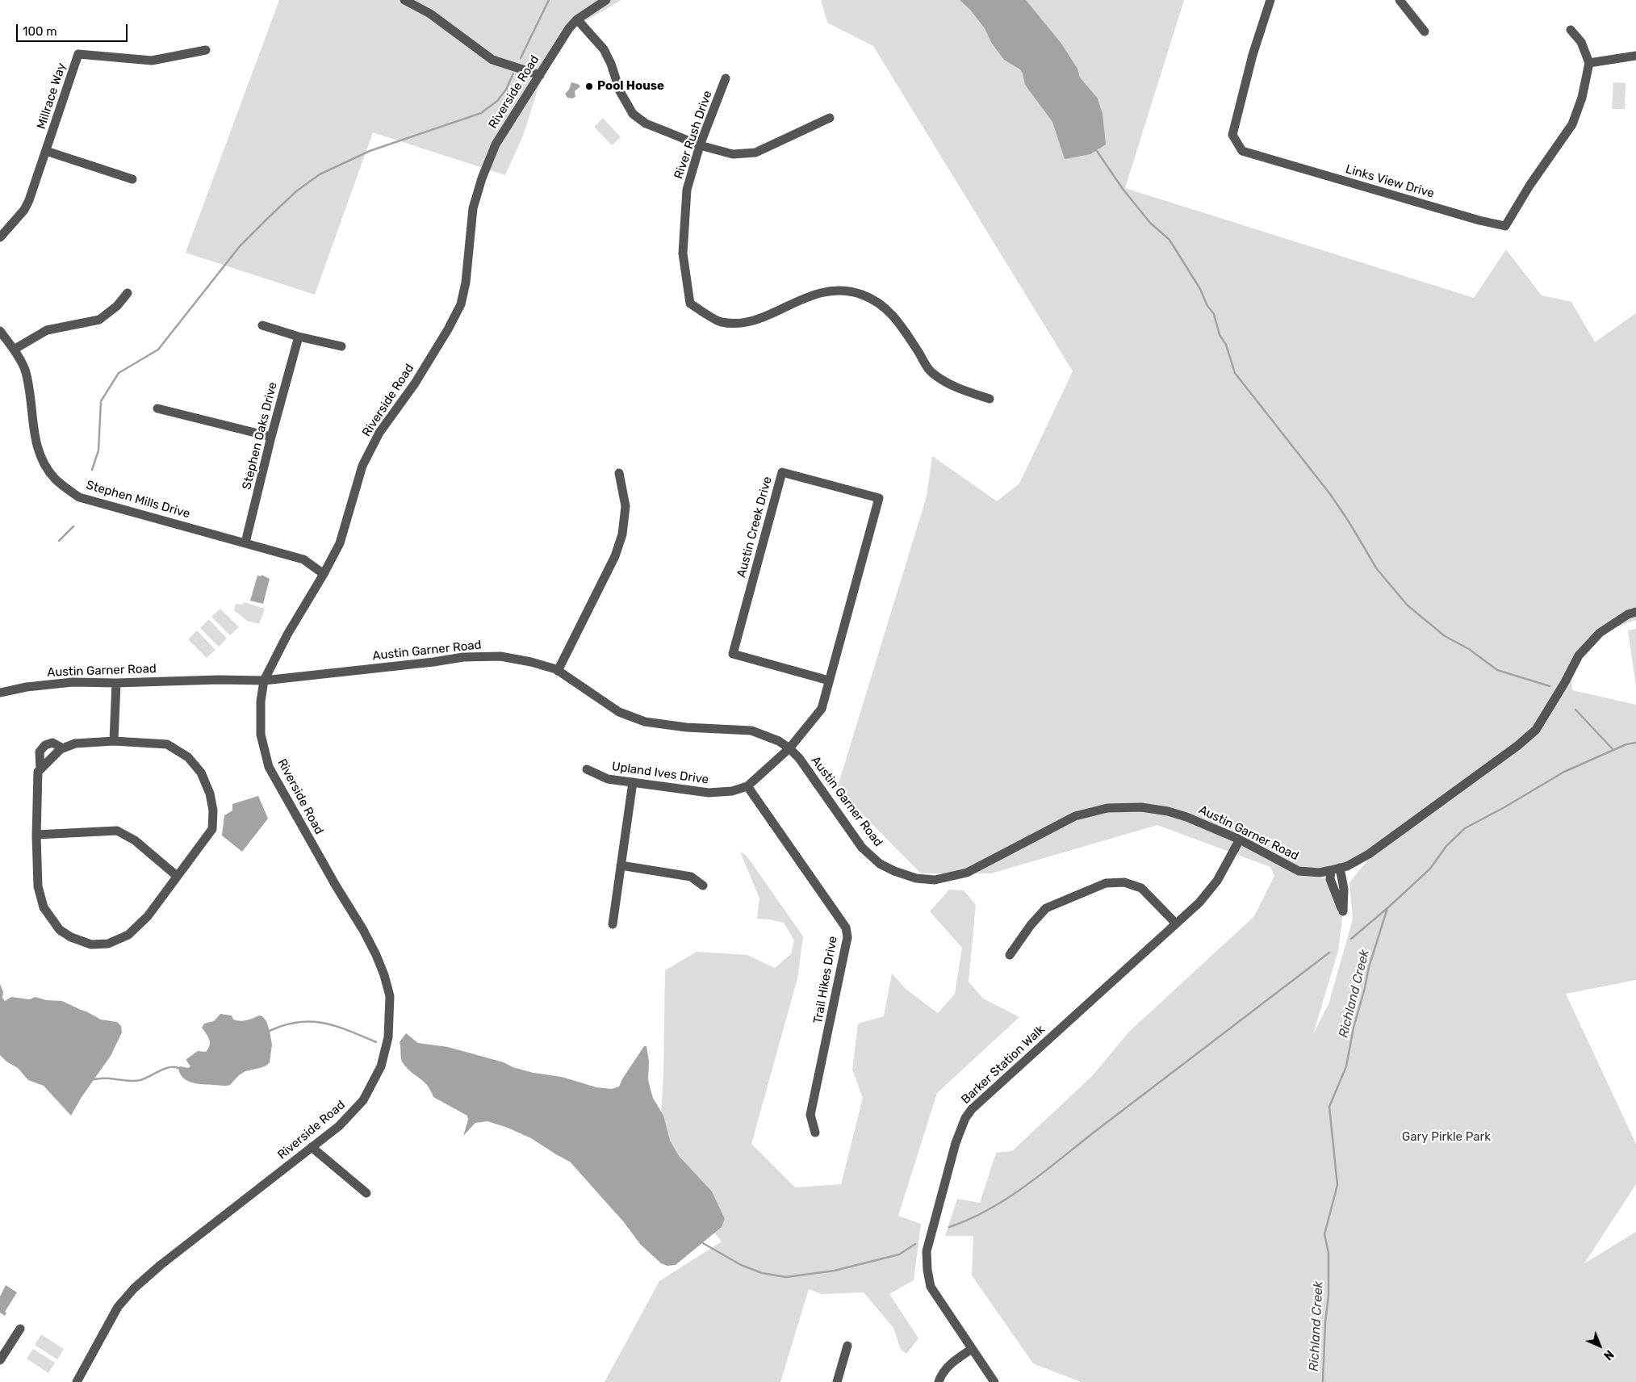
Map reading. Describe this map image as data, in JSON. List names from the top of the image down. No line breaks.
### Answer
{"streets":{"street":["Riverside Road","Millrace Way","River Rush Drive","Links View Drive","Stephen Oaks Drive","Stephen Mills Drive","Austin Creek Drive","Austin Garner Road","Upland Ives Drive","Trail Hikes Drive","Barker Station Walk"]},"crossings":[["Riverside Road","Stephen Mills Drive"],["Riverside Road","Austin Garner Road"],["Stephen Oaks Drive","Stephen Mills Drive"],["Austin Creek Drive","Austin Garner Road"],["Austin Creek Drive","Upland Ives Drive"],["Austin Garner Road","Upland Ives Drive"],["Austin Garner Road","Barker Station Walk"],["Upland Ives Drive","Trail Hikes Drive"]],"water":["Richland Creek"],"parks":["Gary Pirkle Park"],"places":["Pool House"],"scale_bar":"100 m","north":"bottom right"}
